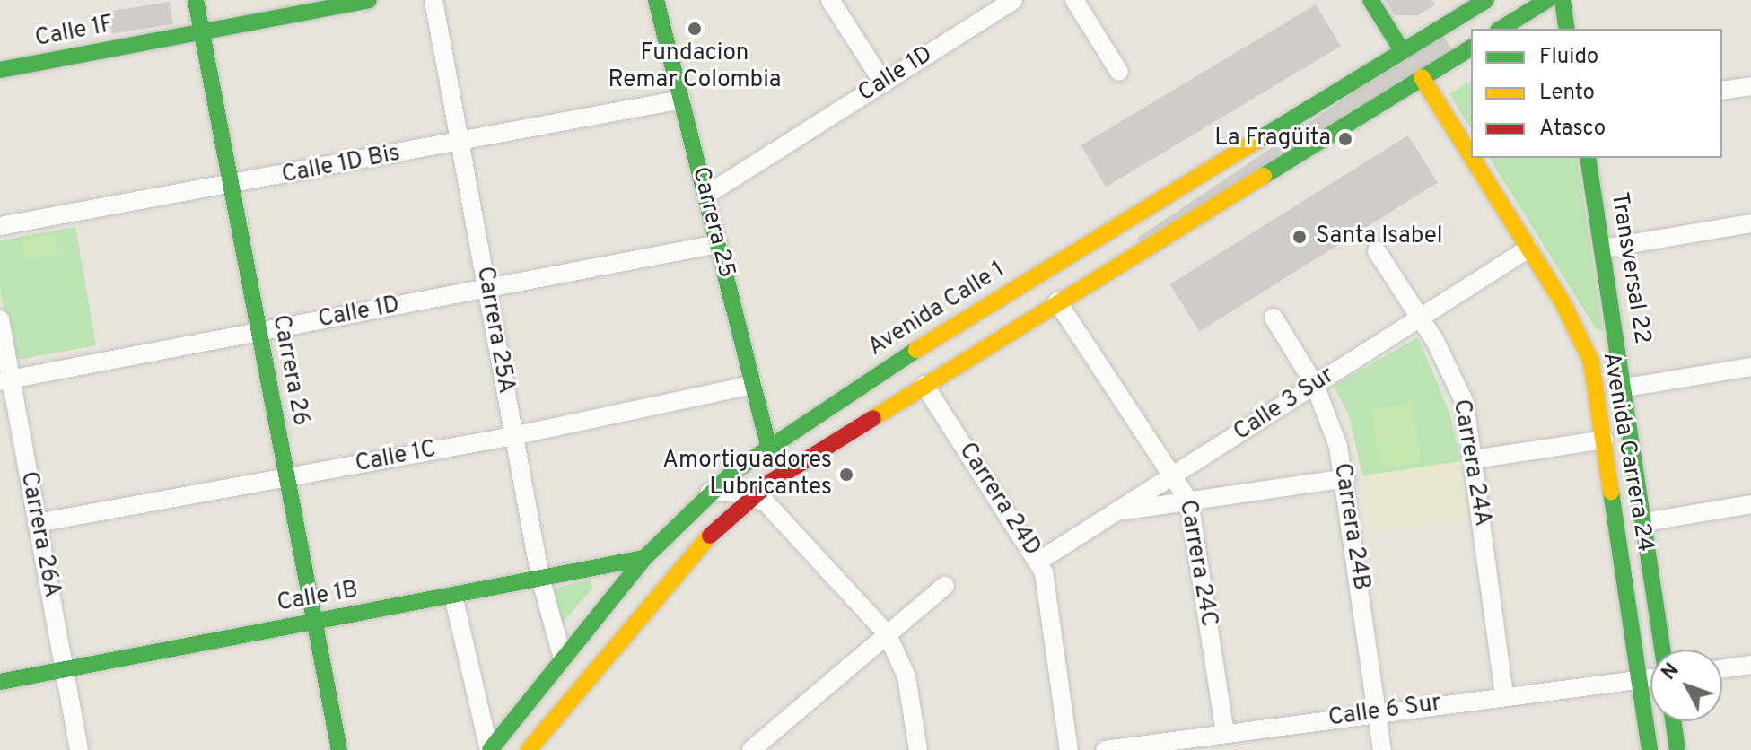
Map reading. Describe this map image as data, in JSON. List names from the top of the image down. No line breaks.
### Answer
{"streets":{"main road":["Calle 1F","Carrera 25","Transversal 22","Avenida Calle 1","Carrera 26","Avenida Carrera 24","Calle 1B"],"street":["Calle 1D","Calle 1D Bis","Carrera 25A","Calle 3 Sur","Calle 1C","Carrera 24A","Carrera 24D","Carrera 24B","Carrera 26A","Carrera 24C","Calle 6 Sur"]},"crossings":[["Calle 1F","Carrera 26"],["Calle 1D","Carrera 25"],["Calle 1D","Carrera 25A"],["Calle 1D","Carrera 26"],["Calle 1D","Carrera 26A"],["Calle 1D Bis","Carrera 25"],["Calle 1D Bis","Carrera 25A"],["Calle 1D Bis","Carrera 26"],["Carrera 25","Avenida Calle 1"],["Carrera 25","Calle 1C"],["Transversal 22","Avenida Carrera 24"],["Avenida Calle 1","Carrera 25A"],["Avenida Calle 1","Calle 1B"],["Carrera 25A","Calle 1C"],["Carrera 25A","Calle 1B"],["Carrera 26","Calle 1C"],["Carrera 26","Calle 1B"],["Calle 3 Sur","Avenida Carrera 24"],["Calle 3 Sur","Carrera 24A"],["Calle 3 Sur","Carrera 24D"],["Calle 3 Sur","Carrera 24B"],["Calle 3 Sur","Carrera 24C"],["Avenida Carrera 24","Calle 6 Sur"],["Calle 1C","Carrera 26A"],["Carrera 24A","Calle 6 Sur"],["Carrera 24B","Calle 6 Sur"],["Carrera 26A","Calle 1B"],["Carrera 24C","Calle 6 Sur"]],"places":["Fundacion Remar Colombia","La Fragüita","Santa Isabel","Amortiguadores Lubricantes"],"legend":["Fluido","Lento","Atasco"],"north":"top left"}
